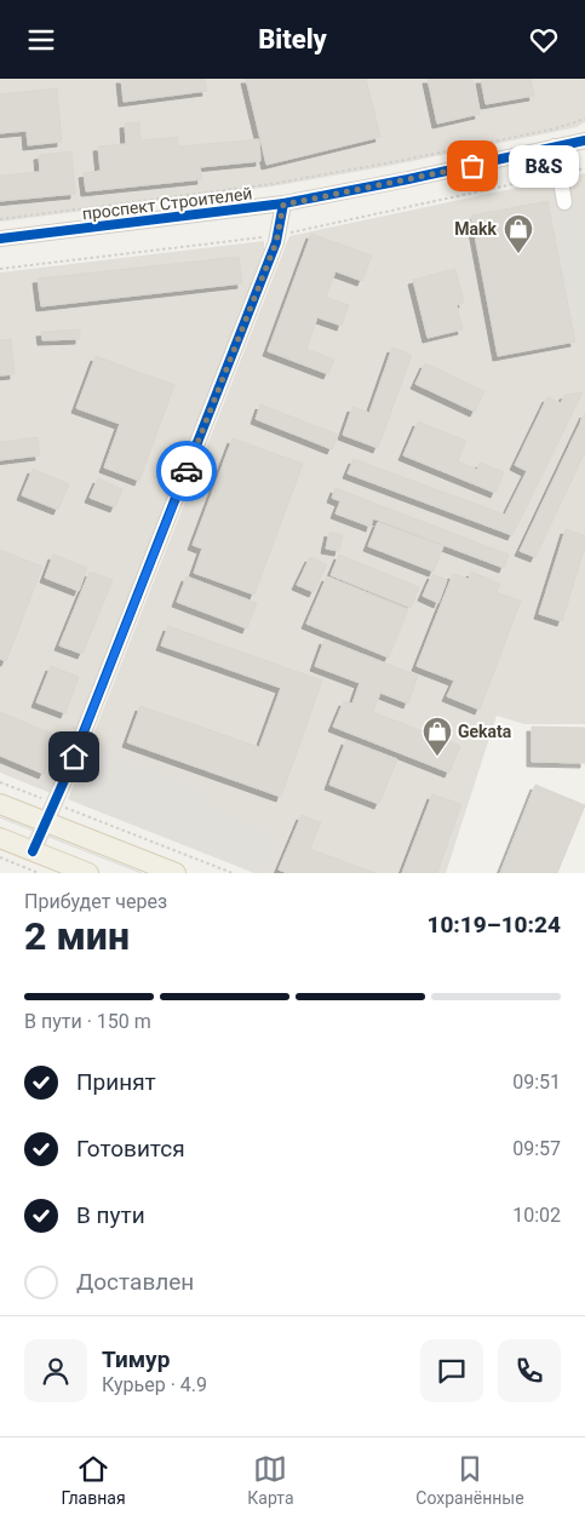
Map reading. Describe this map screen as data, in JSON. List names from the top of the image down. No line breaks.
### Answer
{"streets":{"street":["проспект Строителей"]},"places":{"other":["B&S"],"shop":["Makk","Gekata"]},"page":{"header":"Bitely","bubble":"B&S","heading":["2 мин","Прибудет через","10:19–10:24"],"panel":["Тимур","Курьер · 4.9"],"bar":"В пути · 150 m","list":[["Принят","09:51"],["Готовится","09:57"],["В пути","10:02"],"Доставлен"],"tabs":["Главная","Карта","Сохранённые"]}}
